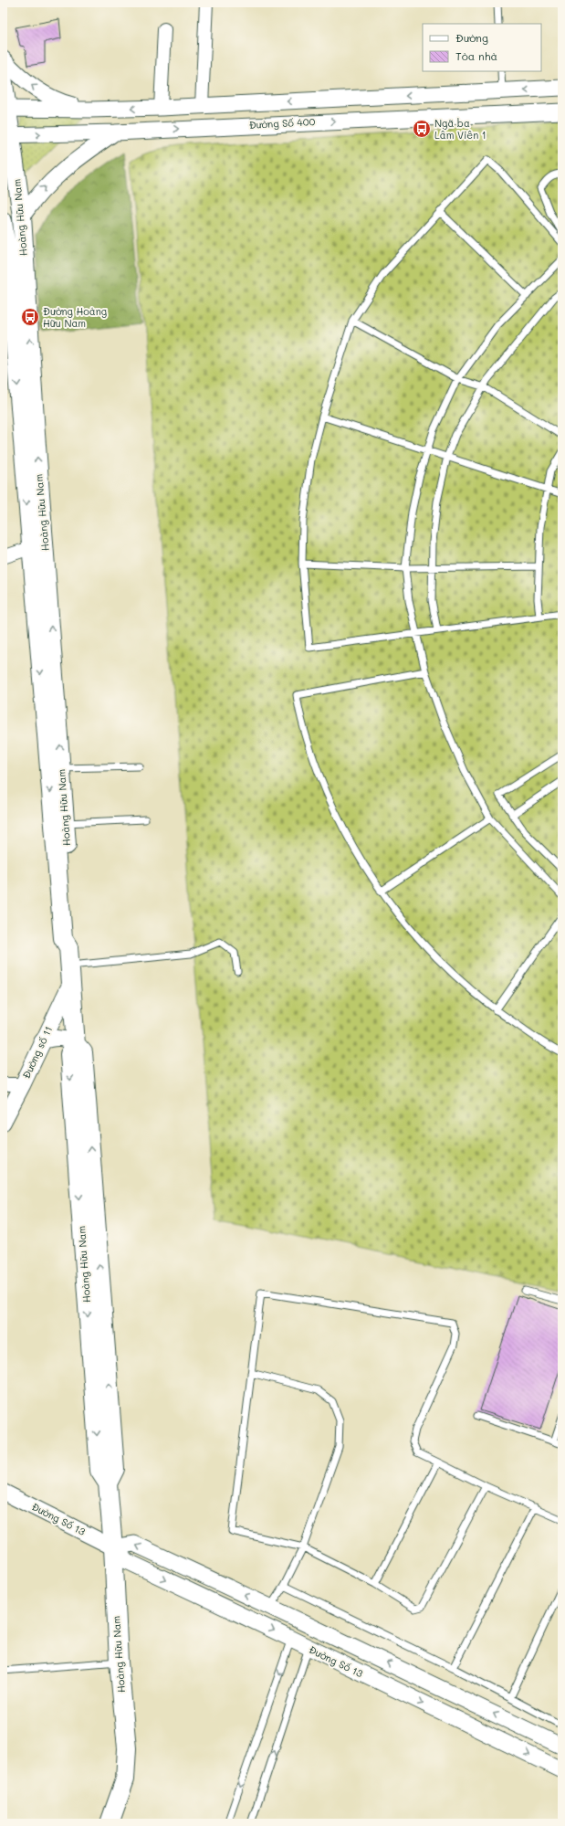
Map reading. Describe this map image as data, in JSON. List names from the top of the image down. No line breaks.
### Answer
{"streets":{"main road":["Hoàng Hữu Nam"],"street":["Đường Số 400","Đường số 11","Đường Số 13"]},"crossings":[["Đường Số 400","Hoàng Hữu Nam"],["Hoàng Hữu Nam","Đường số 11"],["Hoàng Hữu Nam","Đường Số 13"]],"places":{"bus stop":["Ngã ba Lâm Viên 1","Đường Hoàng Hữu Nam"]},"legend":["Đường","Tòa nhà"]}
